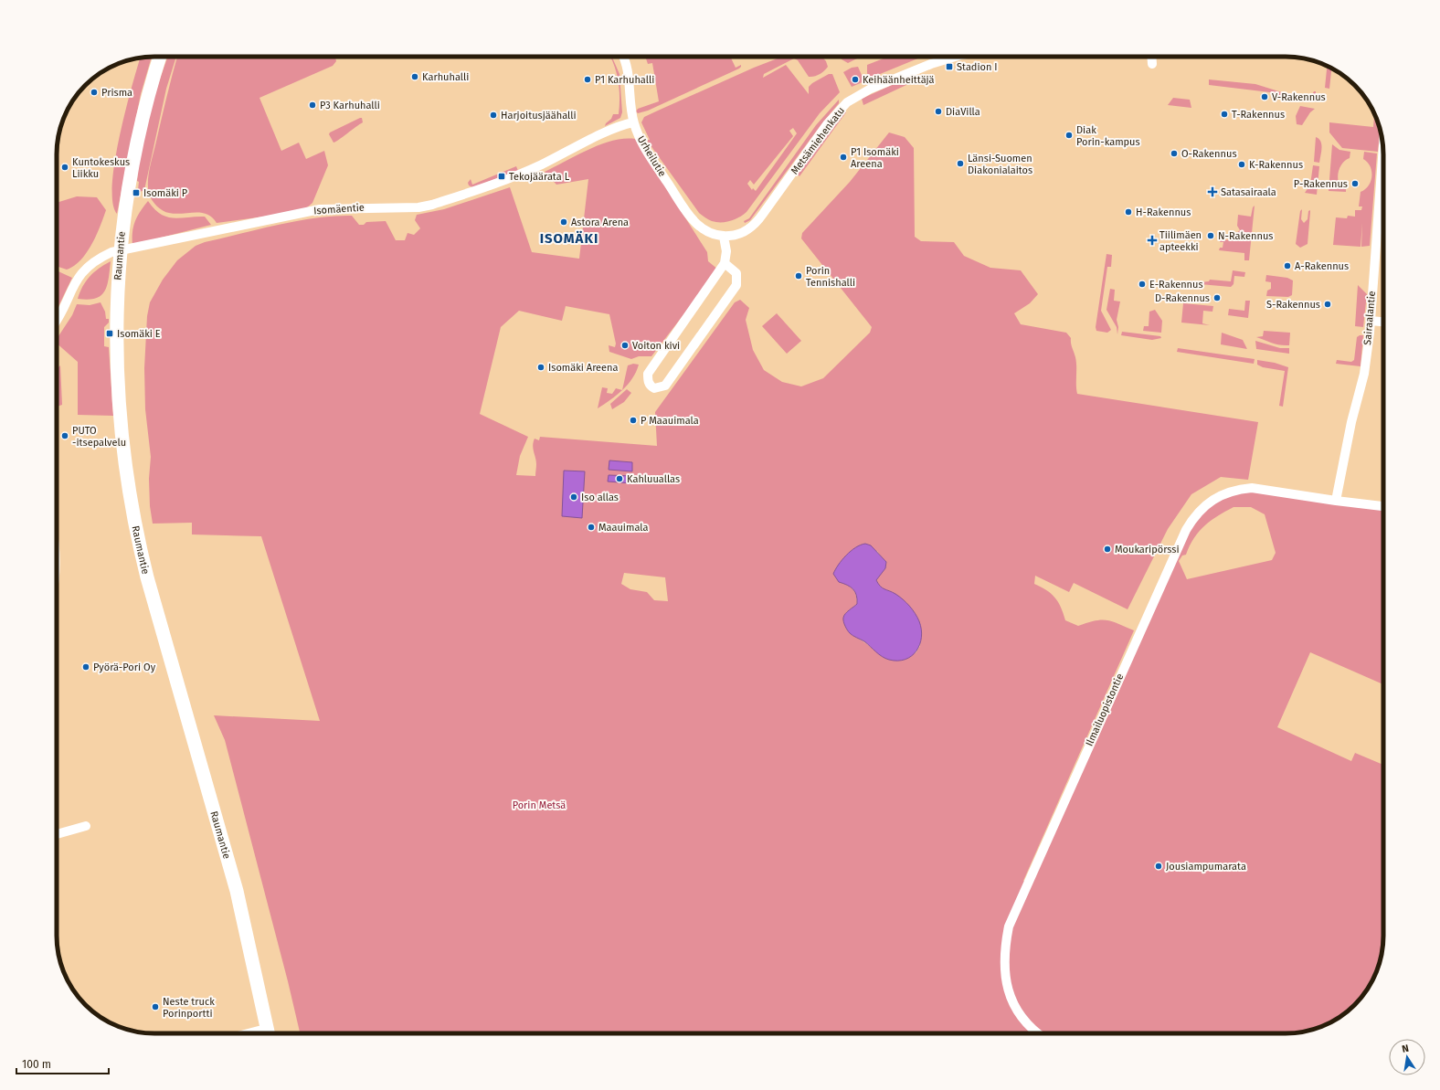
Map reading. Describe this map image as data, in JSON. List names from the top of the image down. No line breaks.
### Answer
{"streets":{"highway":["Raumantie"],"street":["Metsämiehenkatu","Urheilutie","Isomäentie","Sairaalantie","Ilmailuopistontie"]},"crossings":[["Metsämiehenkatu","Urheilutie"],["Urheilutie","Isomäentie"],["Sairaalantie","Ilmailuopistontie"]],"districts":["ISOMÄKI"],"parks":["Porin Metsä"],"places":{"transit":["Stadion I","Tekojäärata L","Isomäki P","Isomäki E"],"other":["Karhuhalli","P1 Karhuhalli","Keihäänheittäjä","Prisma","V-Rakennus","P3 Karhuhalli","DiaVilla","T-Rakennus","Harjoitusjäähalli","Diak Porin-kampus","O-Rakennus","P1 Isomäki Areena","Länsi-Suomen Diakonialaitos","K-Rakennus","Kuntokeskus Liikku","P-Rakennus","H-Rakennus","Astora Arena","N-Rakennus","A-Rakennus","Porin Tennishalli","E-Rakennus","D-Rakennus","S-Rakennus","Voiton kivi","Isomäki Areena","P Maauimala","PUTO -itsepalvelu","Kahluuallas","Iso allas","Maauimala","Moukaripörssi","Pyörä-Pori Oy","Jousiampumarata","Neste truck Porinportti"],"health":["Satasairaala","Tiilimäen apteekki"]},"scale_bar":"100 m","north":"top"}
